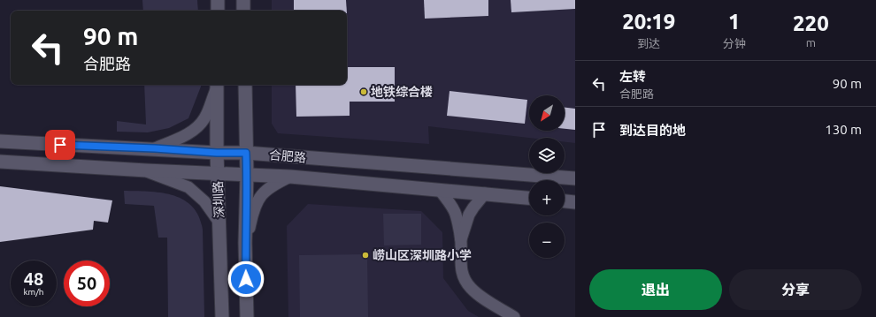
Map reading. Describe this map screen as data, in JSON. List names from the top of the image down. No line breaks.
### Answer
{"streets":{"main road":["合肥路","深圳路"]},"crossings":[["合肥路","深圳路"]],"places":["地铁综合楼","崂山区深圳路小学"],"north":"bottom left","page":{"eta":["20:19","到达","1","分钟","220","m"],"turn":["90 m","合肥路"],"list":[{"name":"左转","note":"合肥路","value":"90 m"},{"name":"到达目的地","value":"130 m"}],"map_buttons":["+","−"],"speed":"48 km/h","limit":"50","buttons":["退出","分享"]}}
